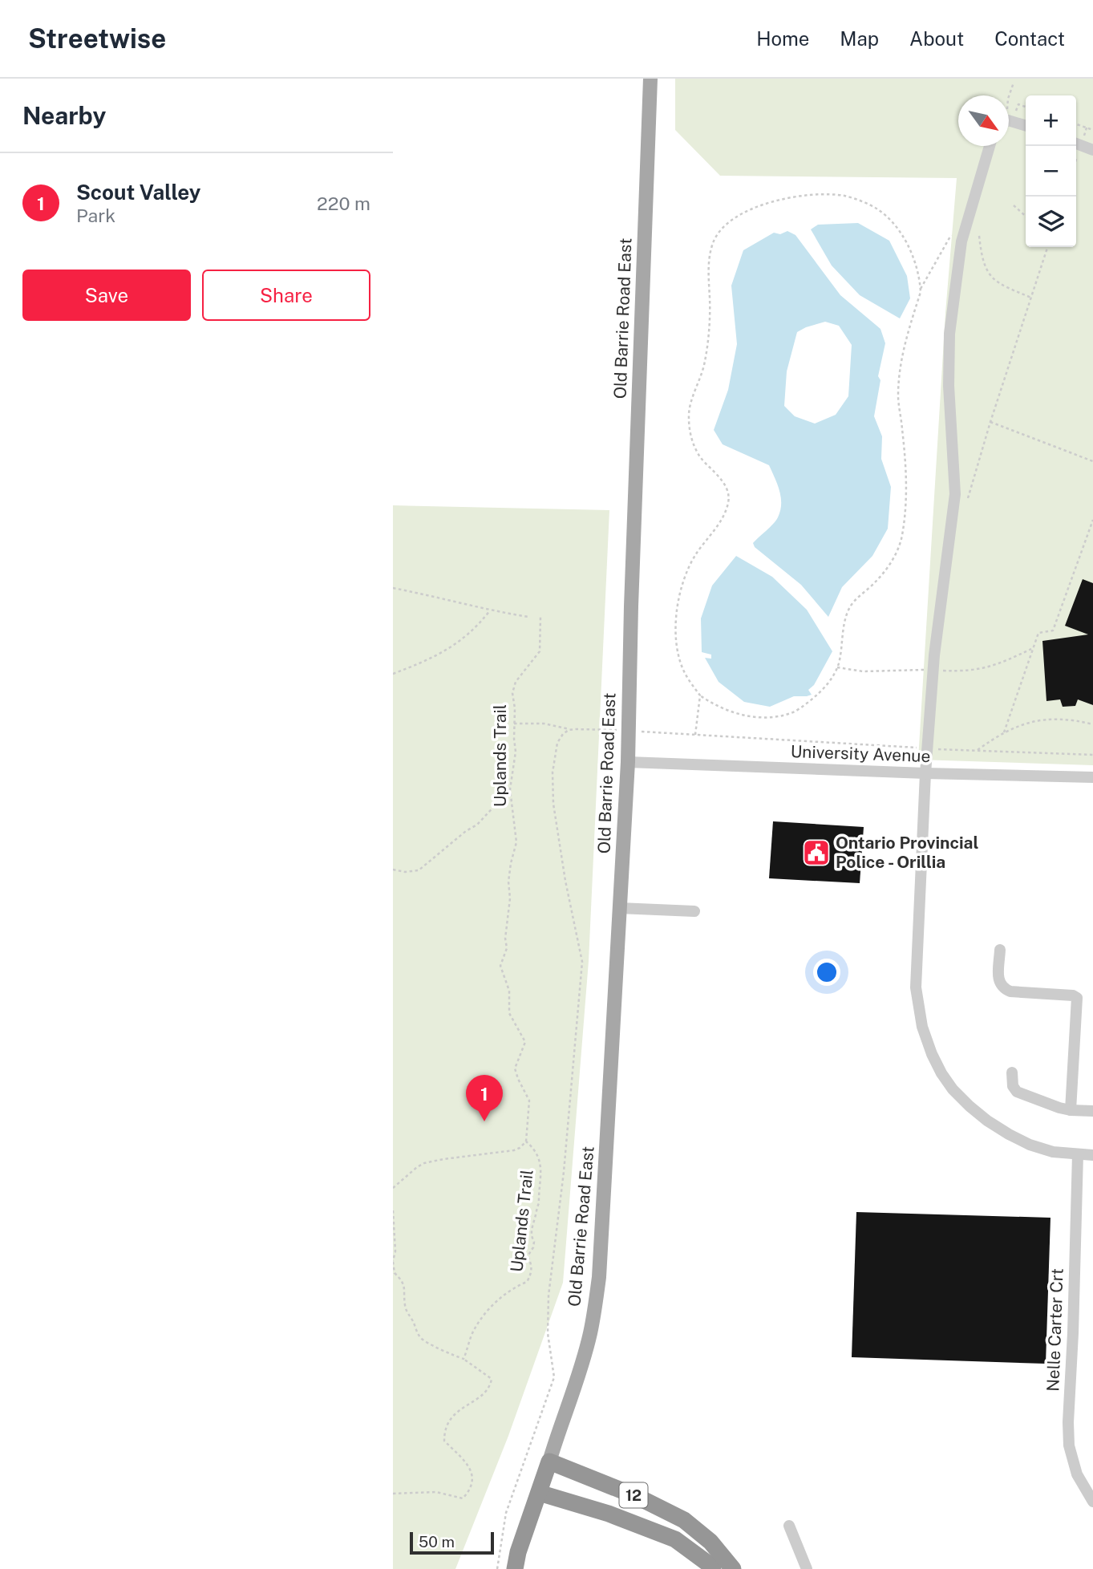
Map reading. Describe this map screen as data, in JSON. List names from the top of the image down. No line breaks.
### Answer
{"streets":{"highway":["12"],"main road":["Old Barrie Road East"],"street":["University Avenue","Nelle Carter Crt"],"path":["Uplands Trail"]},"crossings":[["Old Barrie Road East","University Avenue"],["Old Barrie Road East","12"]],"places":{"public building":["Ontario Provincial Police - Orillia"]},"scale_bar":"50 m","north":"bottom right","page":{"header":"Streetwise","nav":["Home","Map","About","Contact"],"heading":"Nearby","map_buttons":["+","−"],"list":[{"mark":"1","name":"Scout Valley","note":"Park","value":"220 m"}],"buttons":["Save","Share"],"pins":"1","scale":"50 m"}}
